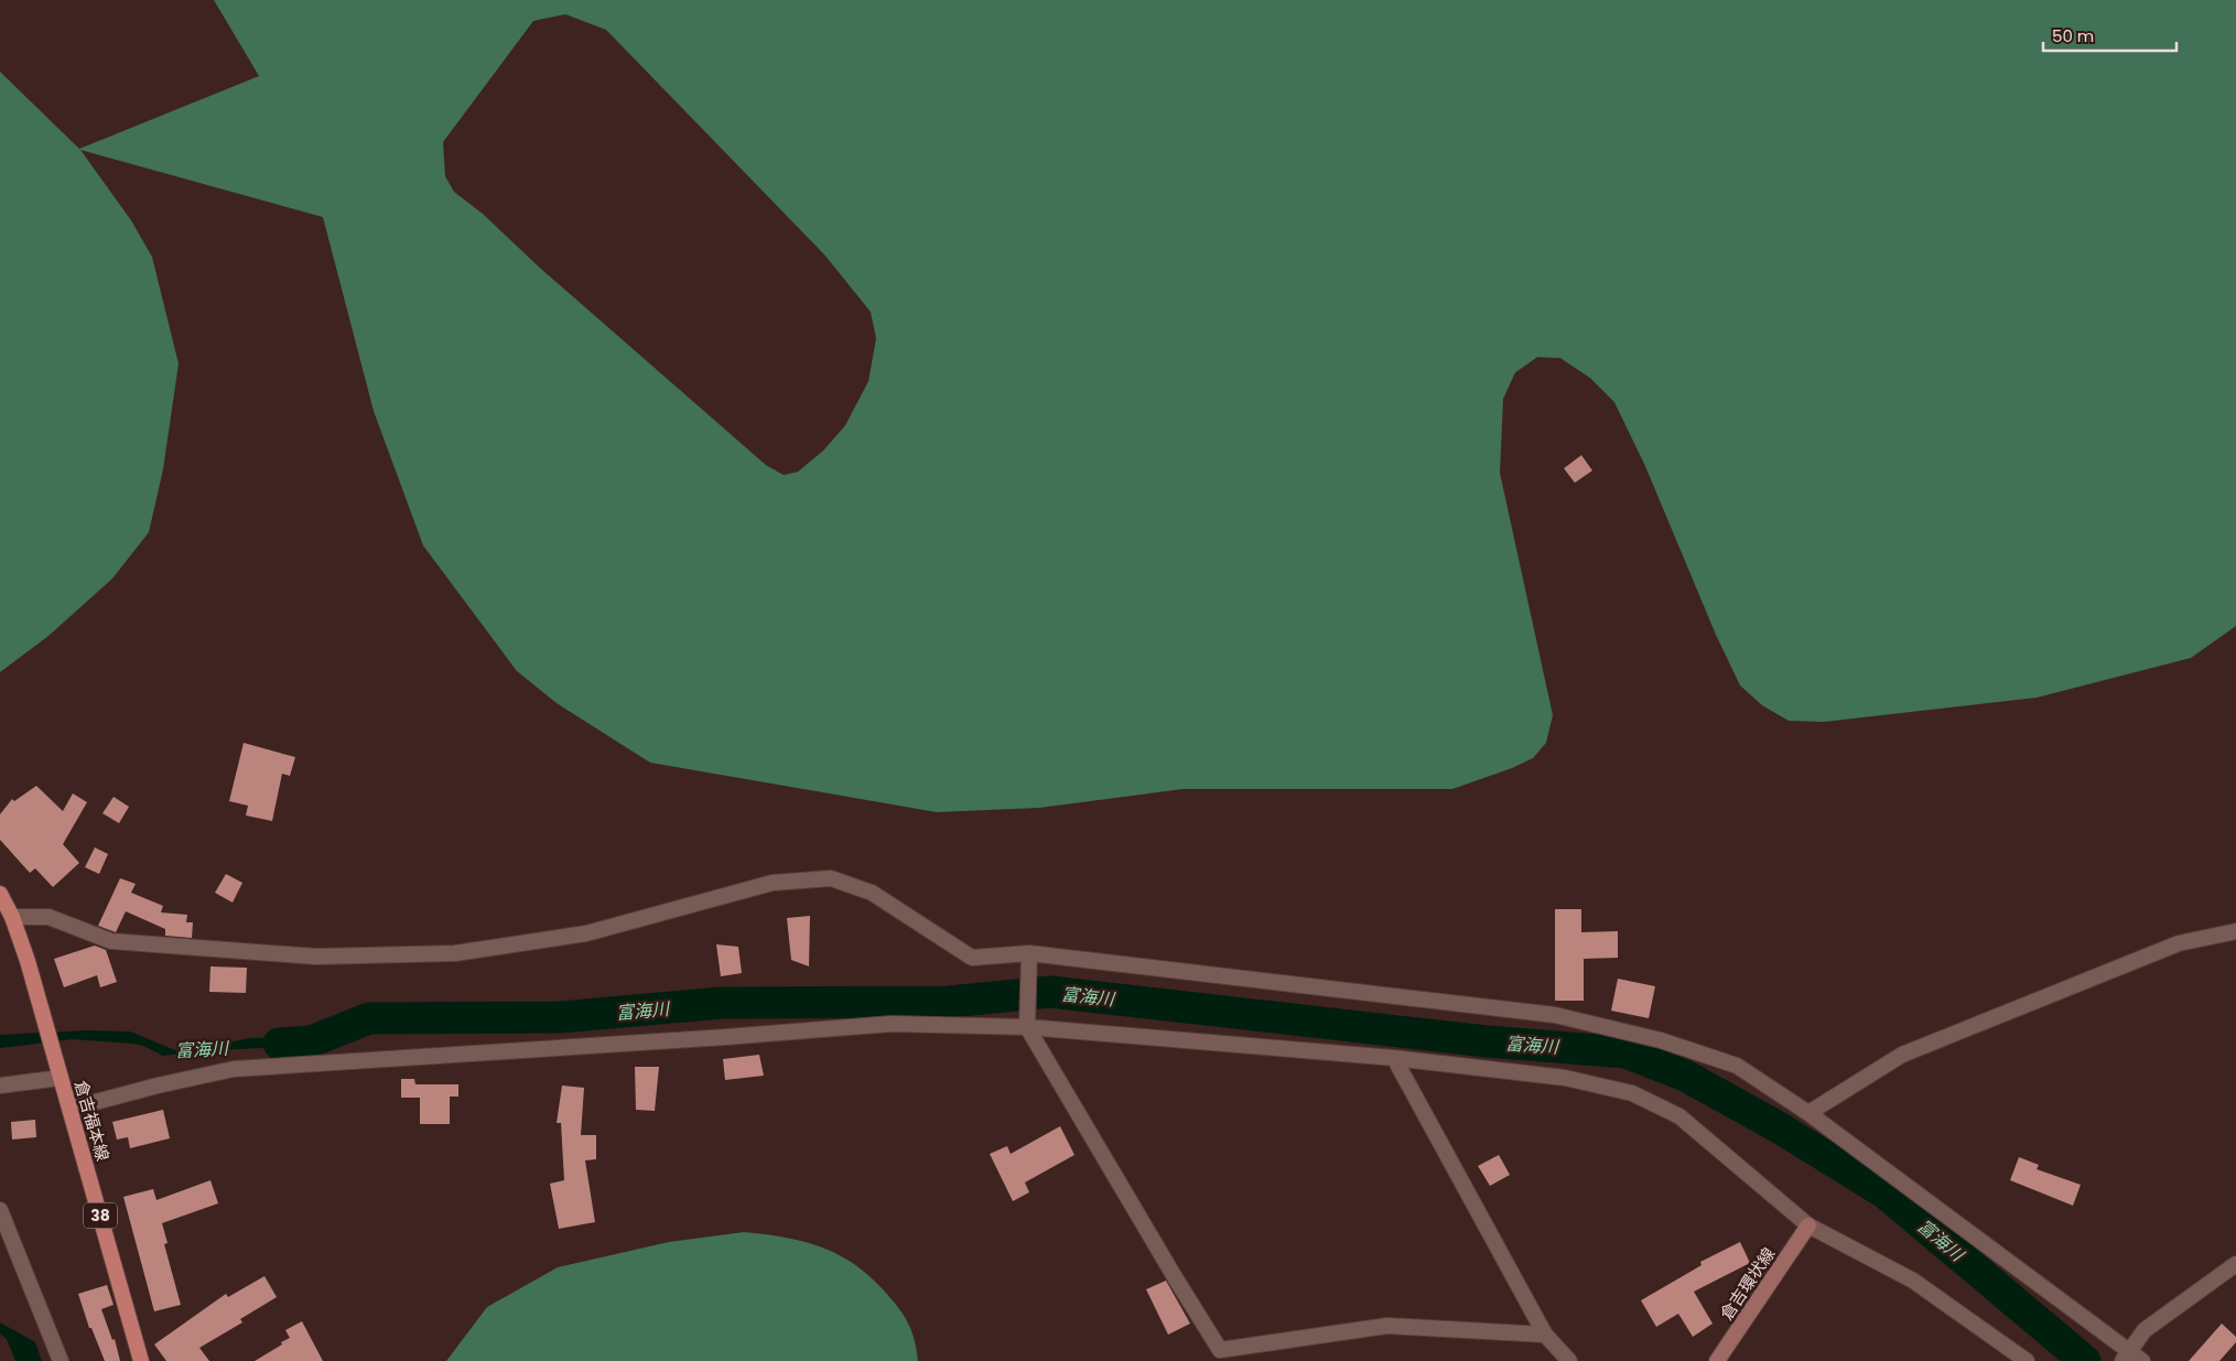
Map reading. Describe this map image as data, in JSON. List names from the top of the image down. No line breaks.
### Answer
{"streets":{"main road":["倉吉福本線","38","倉吉環状線"]},"water":["富海川"],"scale_bar":"50 m"}
